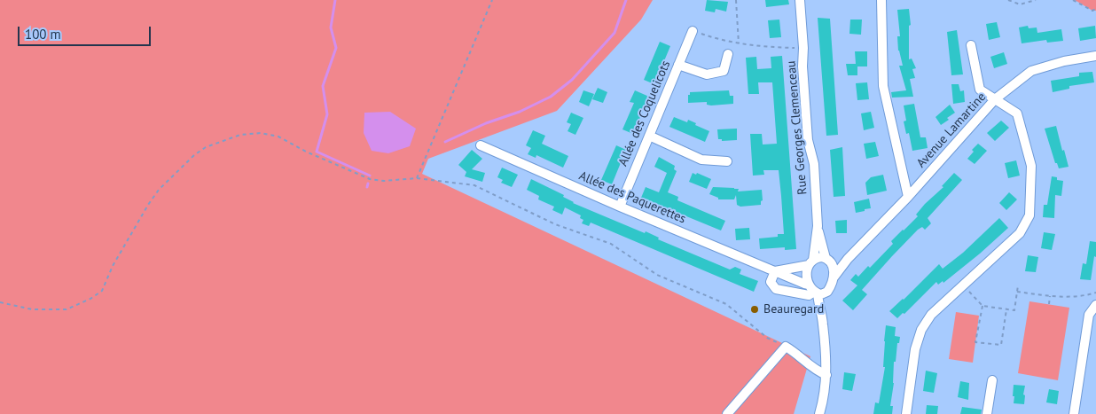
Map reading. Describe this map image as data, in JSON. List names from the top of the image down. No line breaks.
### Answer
{"streets":{"street":["Allée des Coquelicots","Rue Georges Clemenceau","Avenue Lamartine","Allée des Paquerettes"]},"crossings":[["Allée des Coquelicots","Allée des Paquerettes"],["Rue Georges Clemenceau","Avenue Lamartine"],["Rue Georges Clemenceau","Allée des Paquerettes"],["Avenue Lamartine","Allée des Paquerettes"]],"places":["Beauregard"],"scale_bar":"100 m"}
